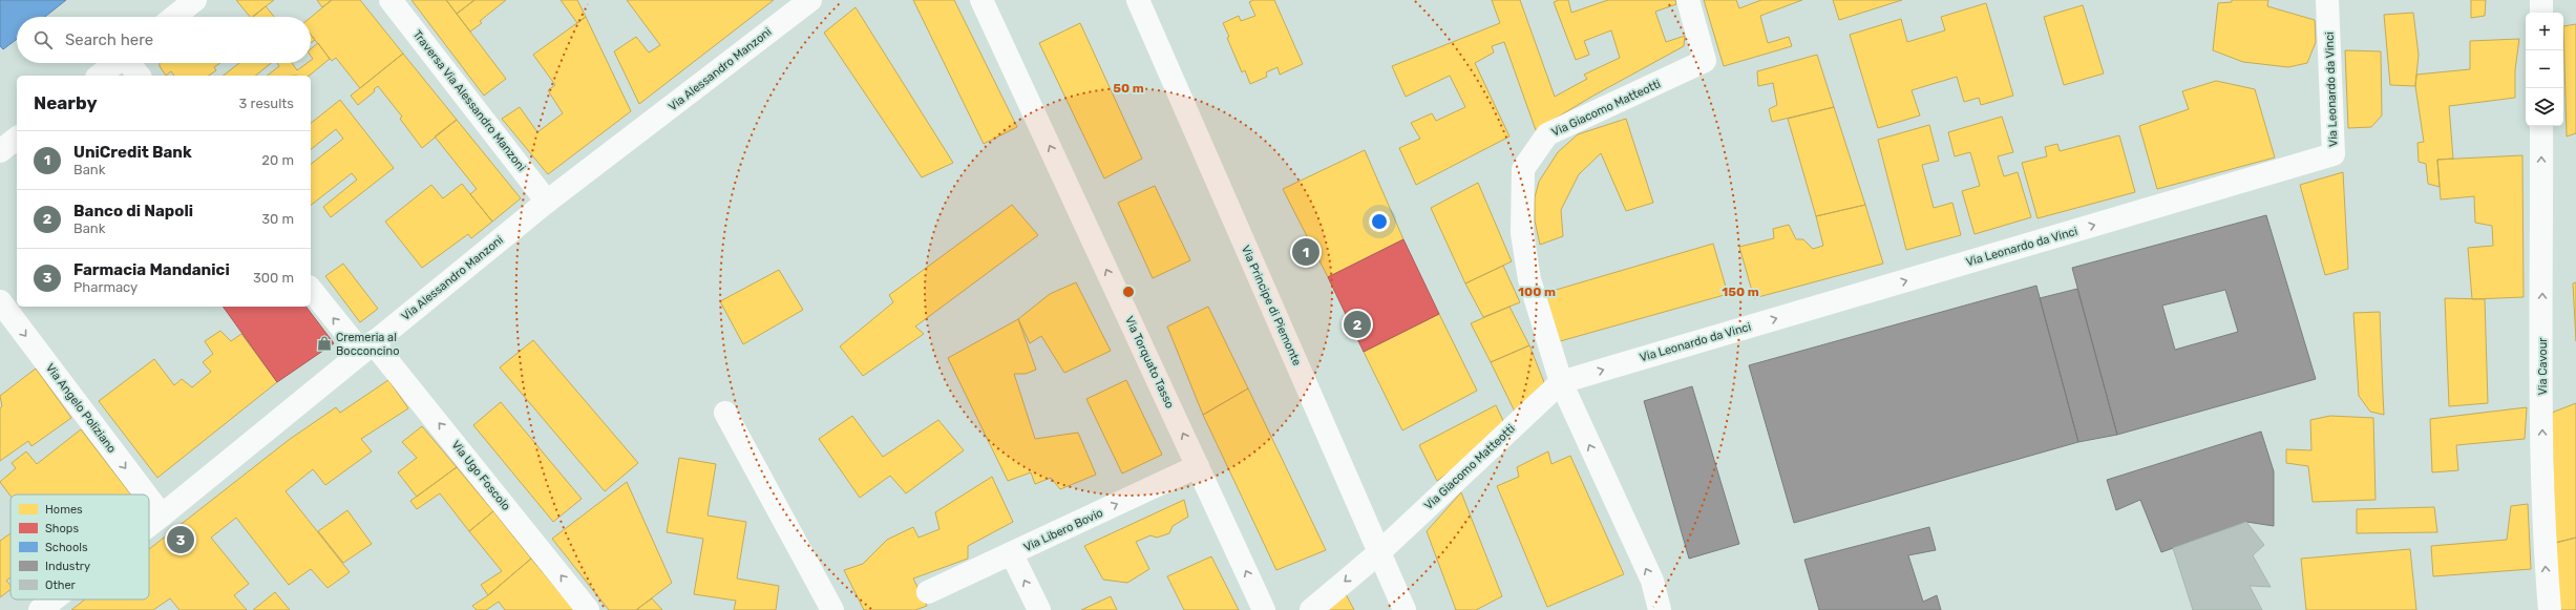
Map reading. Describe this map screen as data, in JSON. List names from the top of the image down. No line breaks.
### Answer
{"streets":{"street":["Via Alessandro Manzoni","Via Leonardo da Vinci","Traversa Via Alessandro Manzoni","Via Giacomo Matteotti","Via Principe di Piemonte","Via Torquato Tasso","Via Cavour","Via Angelo Poliziano","Via Ugo Foscolo","Via Libero Bovio"]},"crossings":[["Via Alessandro Manzoni","Traversa Via Alessandro Manzoni"],["Via Alessandro Manzoni","Via Angelo Poliziano"],["Via Alessandro Manzoni","Via Ugo Foscolo"],["Via Leonardo da Vinci","Via Giacomo Matteotti"],["Via Giacomo Matteotti","Via Principe di Piemonte"],["Via Torquato Tasso","Via Libero Bovio"]],"one_way":["Via Leonardo da Vinci","Via Torquato Tasso","Via Cavour","Via Angelo Poliziano","Via Ugo Foscolo","Via Libero Bovio"],"places":{"shop":["Cremeria al Bocconcino"]},"legend":["Homes","Shops","Schools","Industry","Other"],"page":{"map_buttons":["+","−"],"search":"Search here","heading":["Nearby","3 results"],"list":[{"mark":"1","name":"UniCredit Bank","note":"Bank","value":"20 m"},{"mark":"2","name":"Banco di Napoli","note":"Bank","value":"30 m"},{"mark":"3","name":"Farmacia Mandanici","note":"Pharmacy","value":"300 m"}],"pins":["1","2","3"]},"rings":["50 m","100 m","150 m"]}
